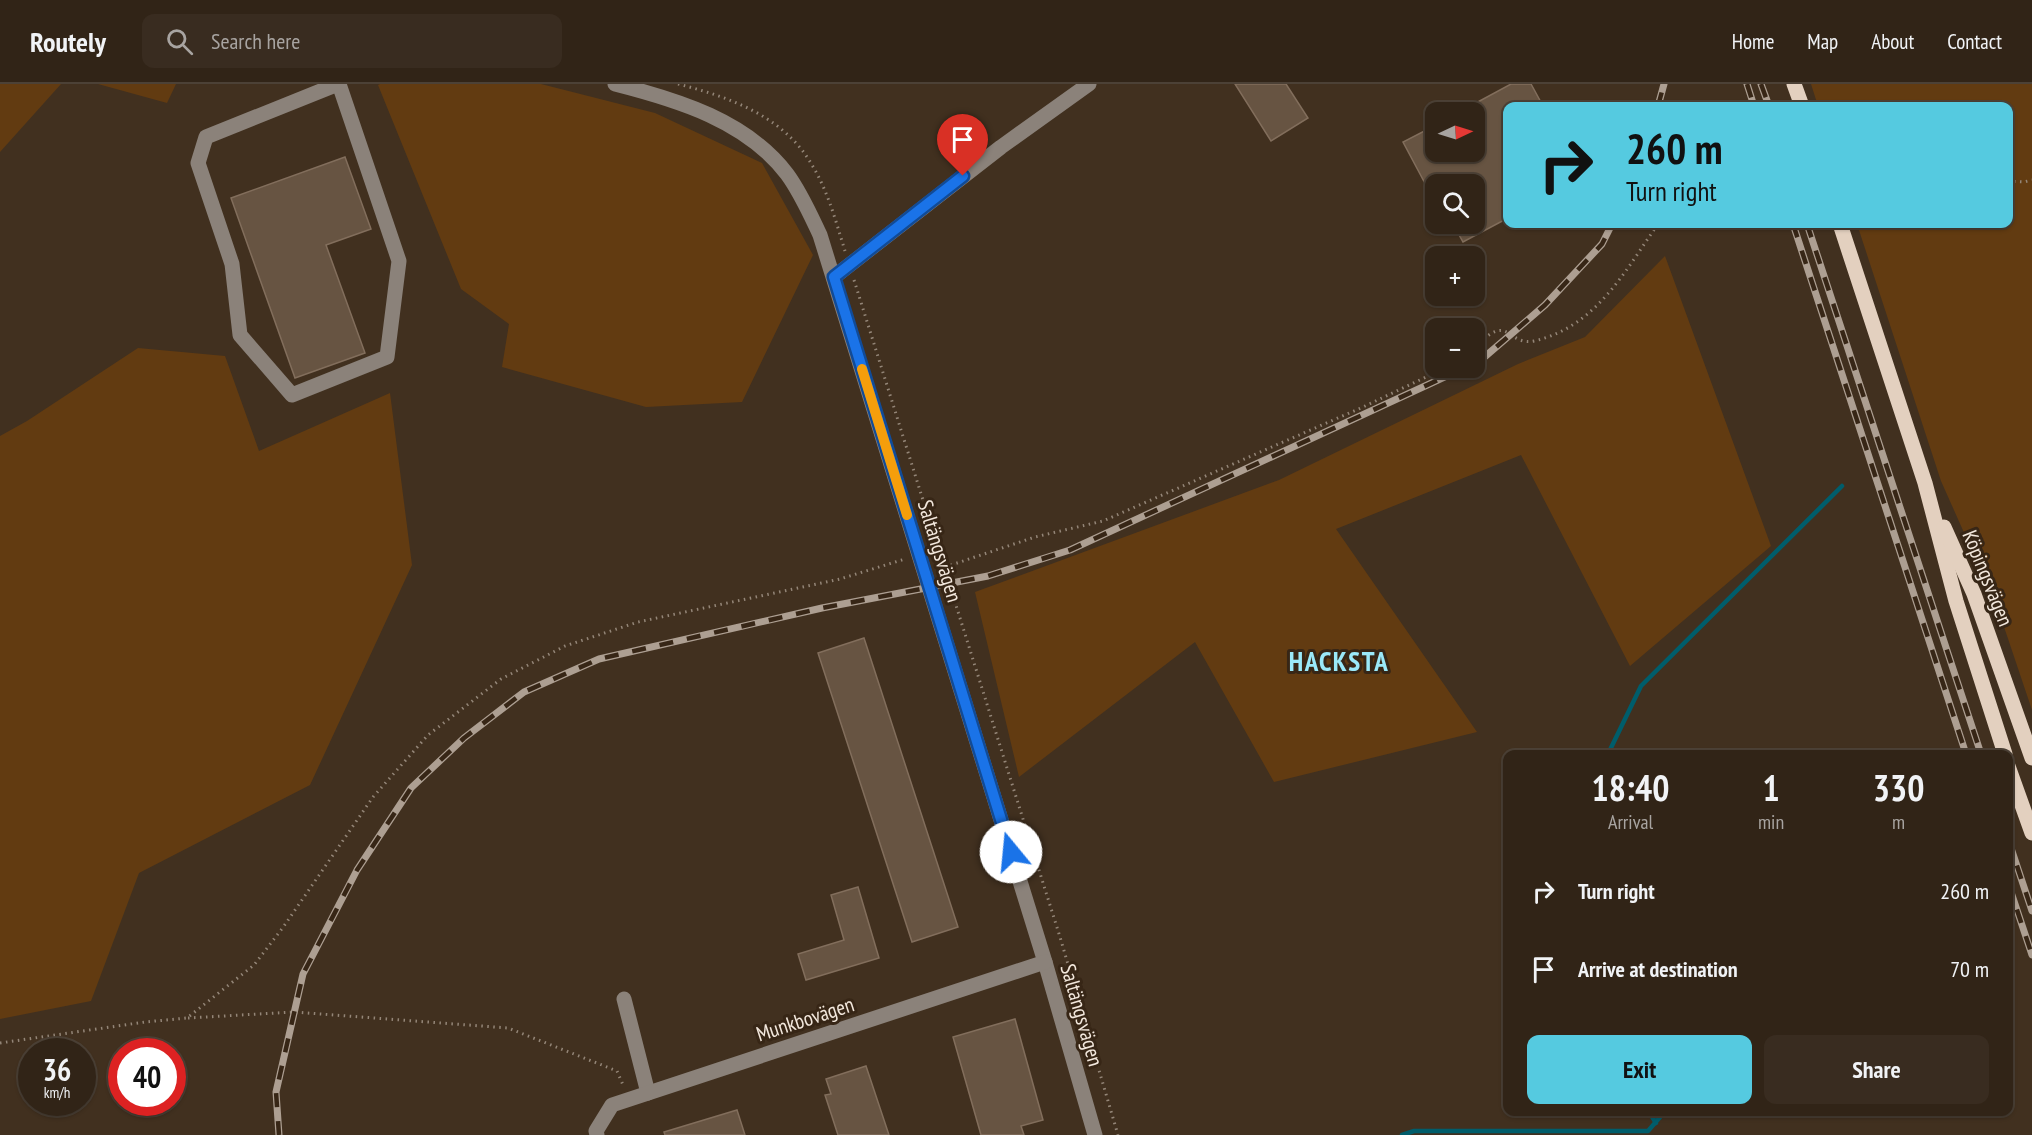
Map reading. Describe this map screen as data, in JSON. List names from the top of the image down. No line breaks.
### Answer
{"streets":{"main road":["Köpingsvägen"],"street":["Saltängsvägen","Munkbovägen"]},"crossings":[["Saltängsvägen","Munkbovägen"]],"districts":["HACKSTA"],"north":"right","page":{"header":"Routely","search":"Search here","nav":["Home","Map","About","Contact"],"map_buttons":["+","−"],"turn":["260 m","Turn right"],"eta":["18:40","Arrival","1","min","330","m"],"list":[{"name":"Turn right","value":"260 m"},{"name":"Arrive at destination","value":"70 m"}],"buttons":["Exit","Share"],"speed":"36 km/h","limit":"40"}}
